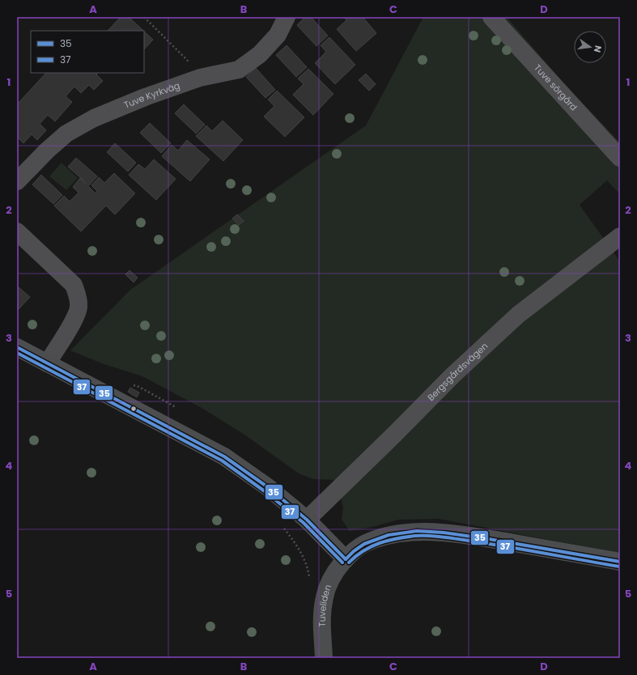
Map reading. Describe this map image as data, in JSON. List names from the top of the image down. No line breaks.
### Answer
{"streets":{"street":["Tuve sörgård","Tuve Kyrkväg","Bergsgårdsvägen","Tuveliden"]},"lines":["transit line 35","transit line 37"],"legend":["35","37"],"north":"right","grid":{"columns":["A","B","C","D"],"rows":["1","2","3","4","5"]}}
